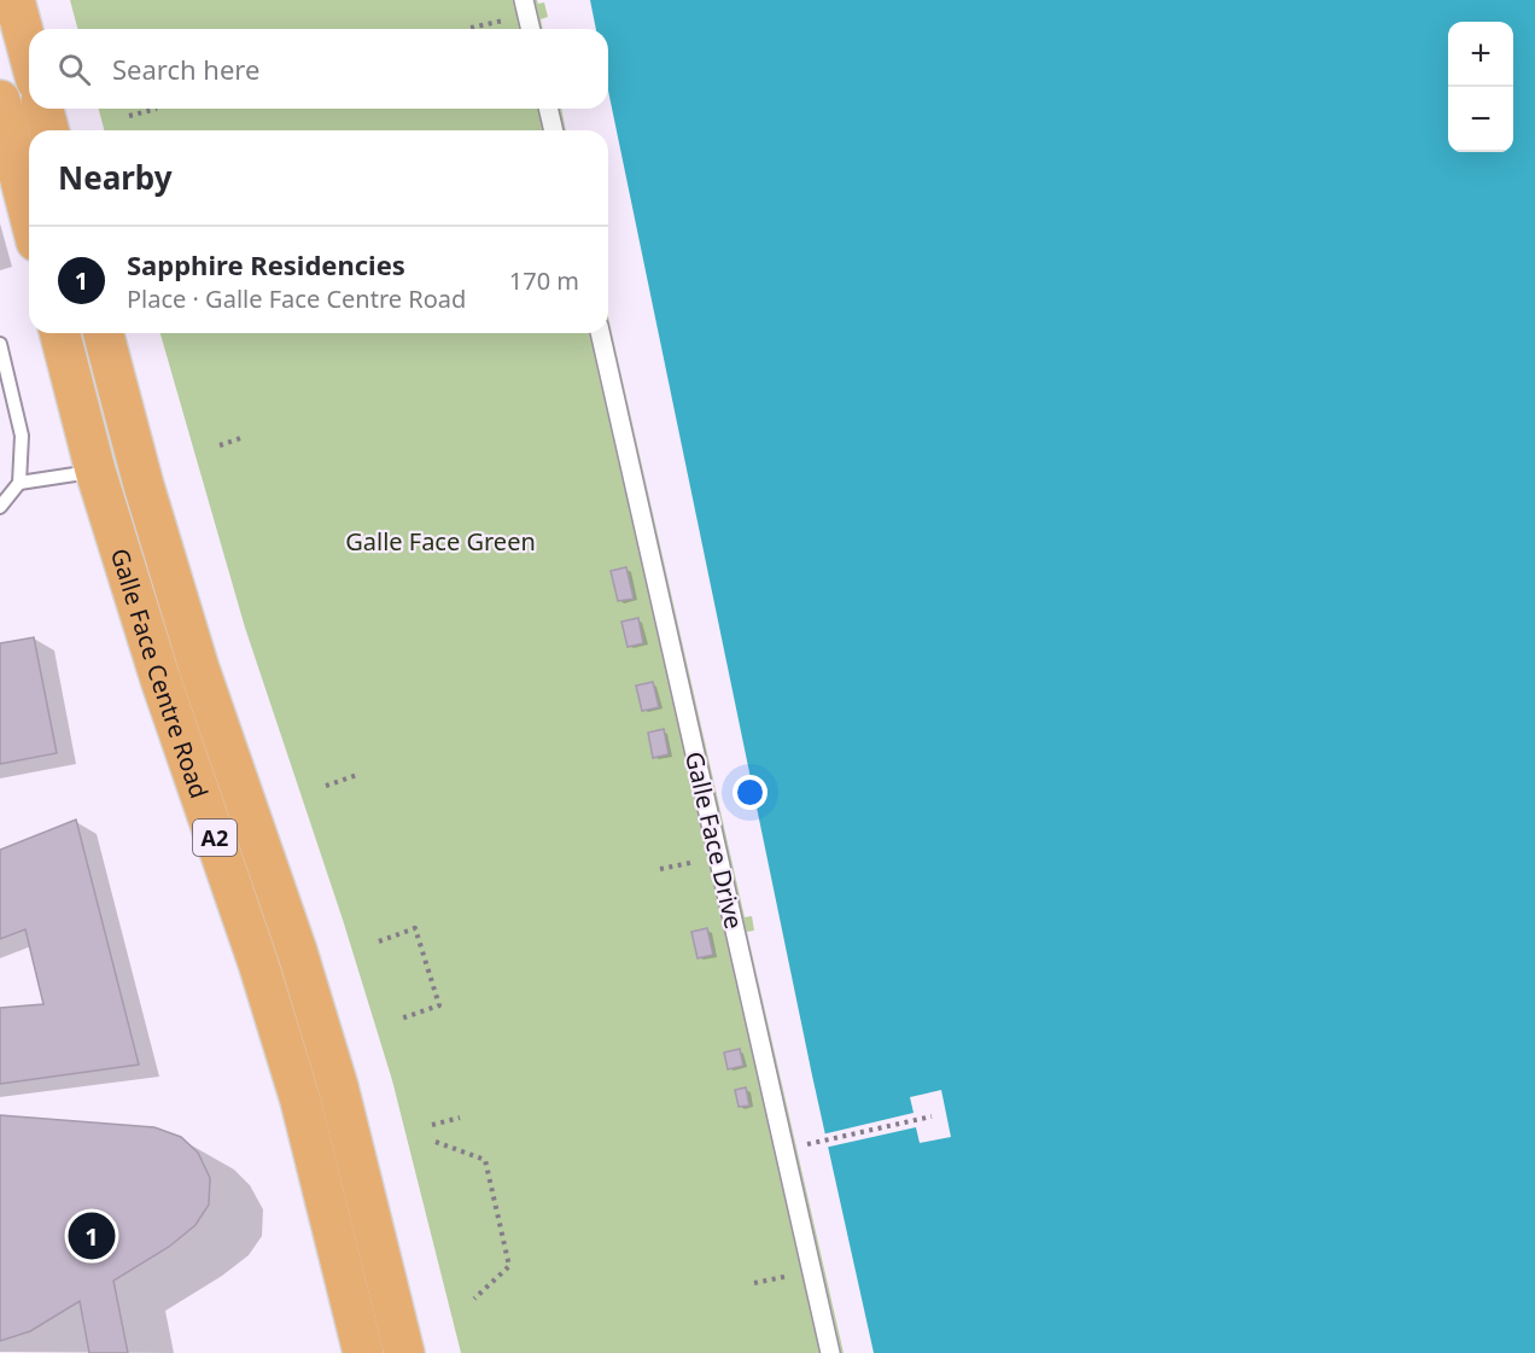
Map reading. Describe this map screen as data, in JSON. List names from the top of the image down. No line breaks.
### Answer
{"streets":{"highway":["Galle Face Centre Road","A2"],"street":["Galle Face Drive"]},"parks":["Galle Face Green"],"page":{"map_buttons":["+","−"],"search":"Search here","heading":"Nearby","list":[{"mark":"1","name":"Sapphire Residencies","note":"Place · Galle Face Centre Road","value":"170 m"}],"pins":"1"}}
